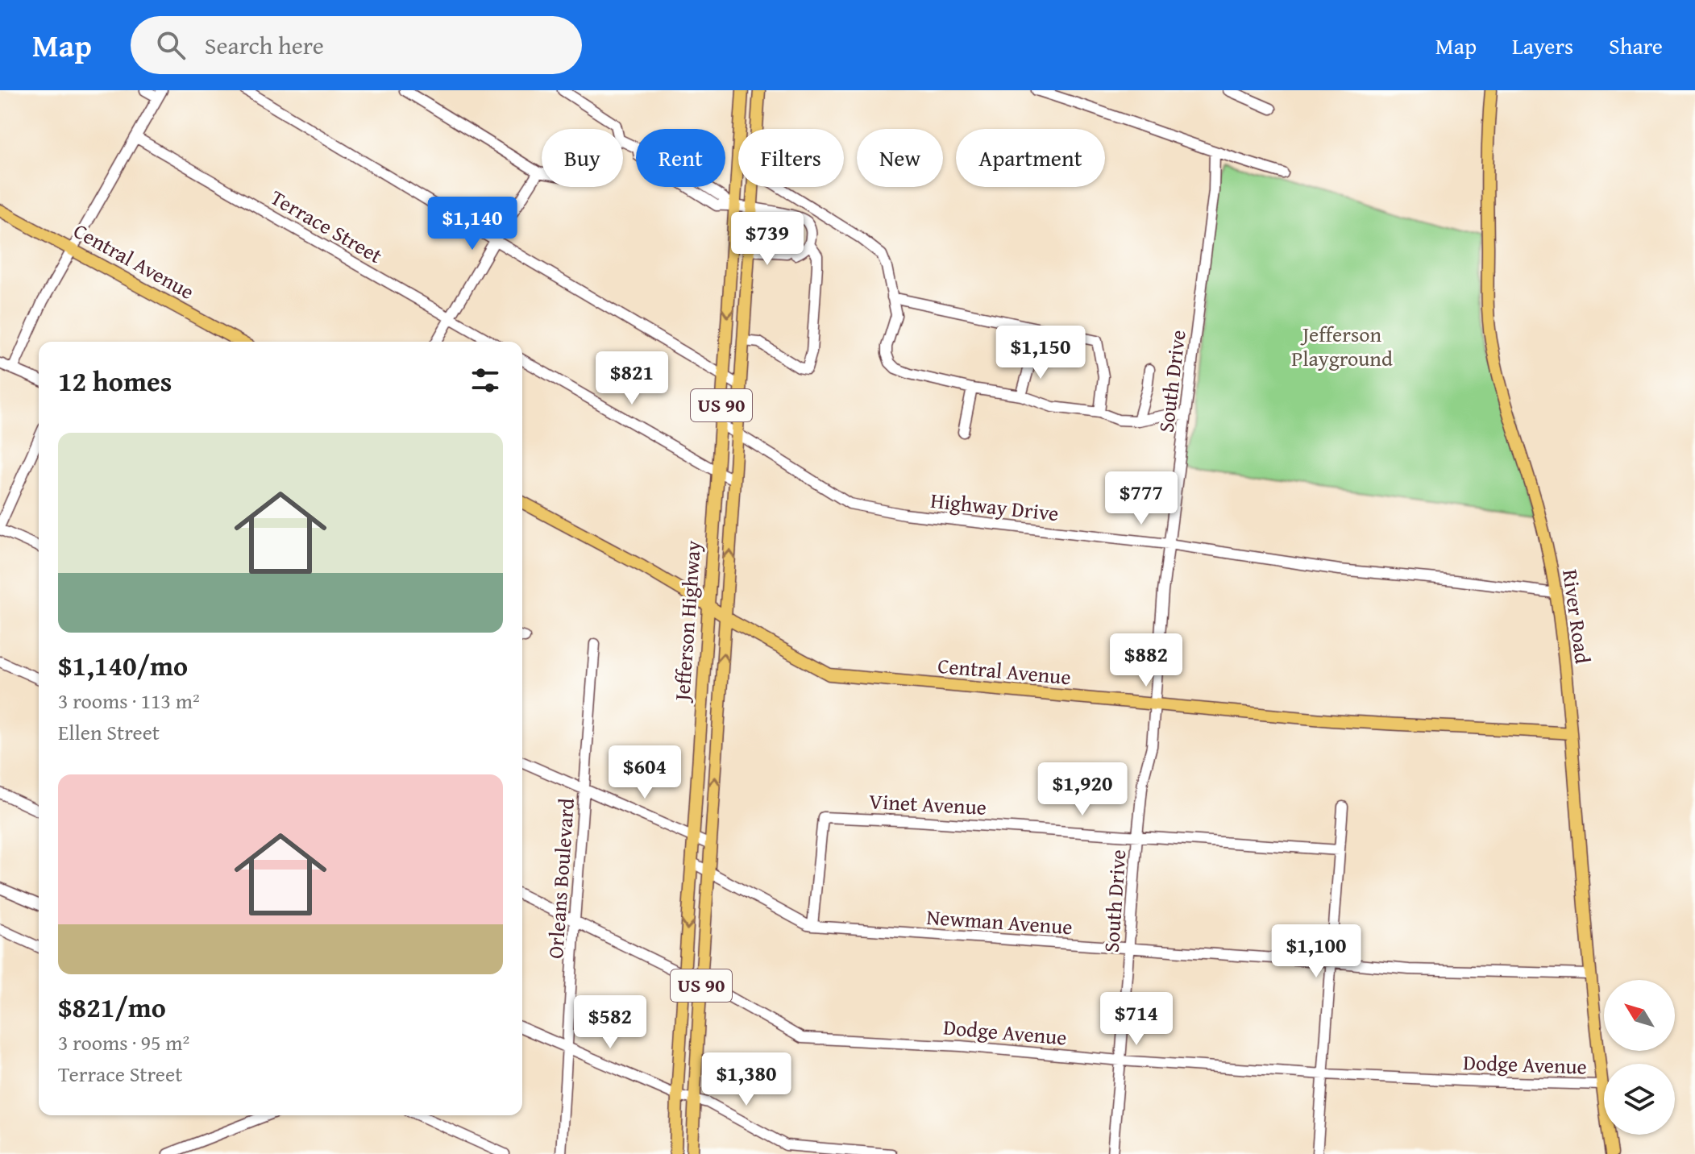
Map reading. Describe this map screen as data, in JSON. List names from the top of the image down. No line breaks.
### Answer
{"streets":{"main road":["Central Avenue","US 90","River Road","Jefferson Highway"],"street":["Terrace Street","South Drive","Highway Drive","Vinet Avenue","Orleans Boulevard","Newman Avenue","Dodge Avenue"]},"crossings":[["Central Avenue","South Drive"],["Central Avenue","River Road"],["Central Avenue","Jefferson Highway"],["South Drive","Highway Drive"],["South Drive","Vinet Avenue"],["South Drive","Newman Avenue"],["South Drive","Dodge Avenue"],["Highway Drive","River Road"],["Highway Drive","Jefferson Highway"],["River Road","Newman Avenue"],["River Road","Dodge Avenue"],["Jefferson Highway","Newman Avenue"],["Jefferson Highway","Dodge Avenue"],["Vinet Avenue","Newman Avenue"],["Orleans Boulevard","Dodge Avenue"]],"parks":["Jefferson Playground"],"north":"top left","page":{"header":"Map","search":"Search here","nav":["Map","Layers","Share"],"chip":["Buy","Rent","Filters","New","Apartment"],"price":["$1,140","$739","$1,150","$821","$777","$882","$604","$1,920","$1,100","$714","$582","$1,380"],"heading":"12 homes","list":[{"name":"$1,140/mo","note":"3 rooms · 113 m² · Ellen Street"},{"name":"$821/mo","note":"3 rooms · 95 m² · Terrace Street"}]}}
